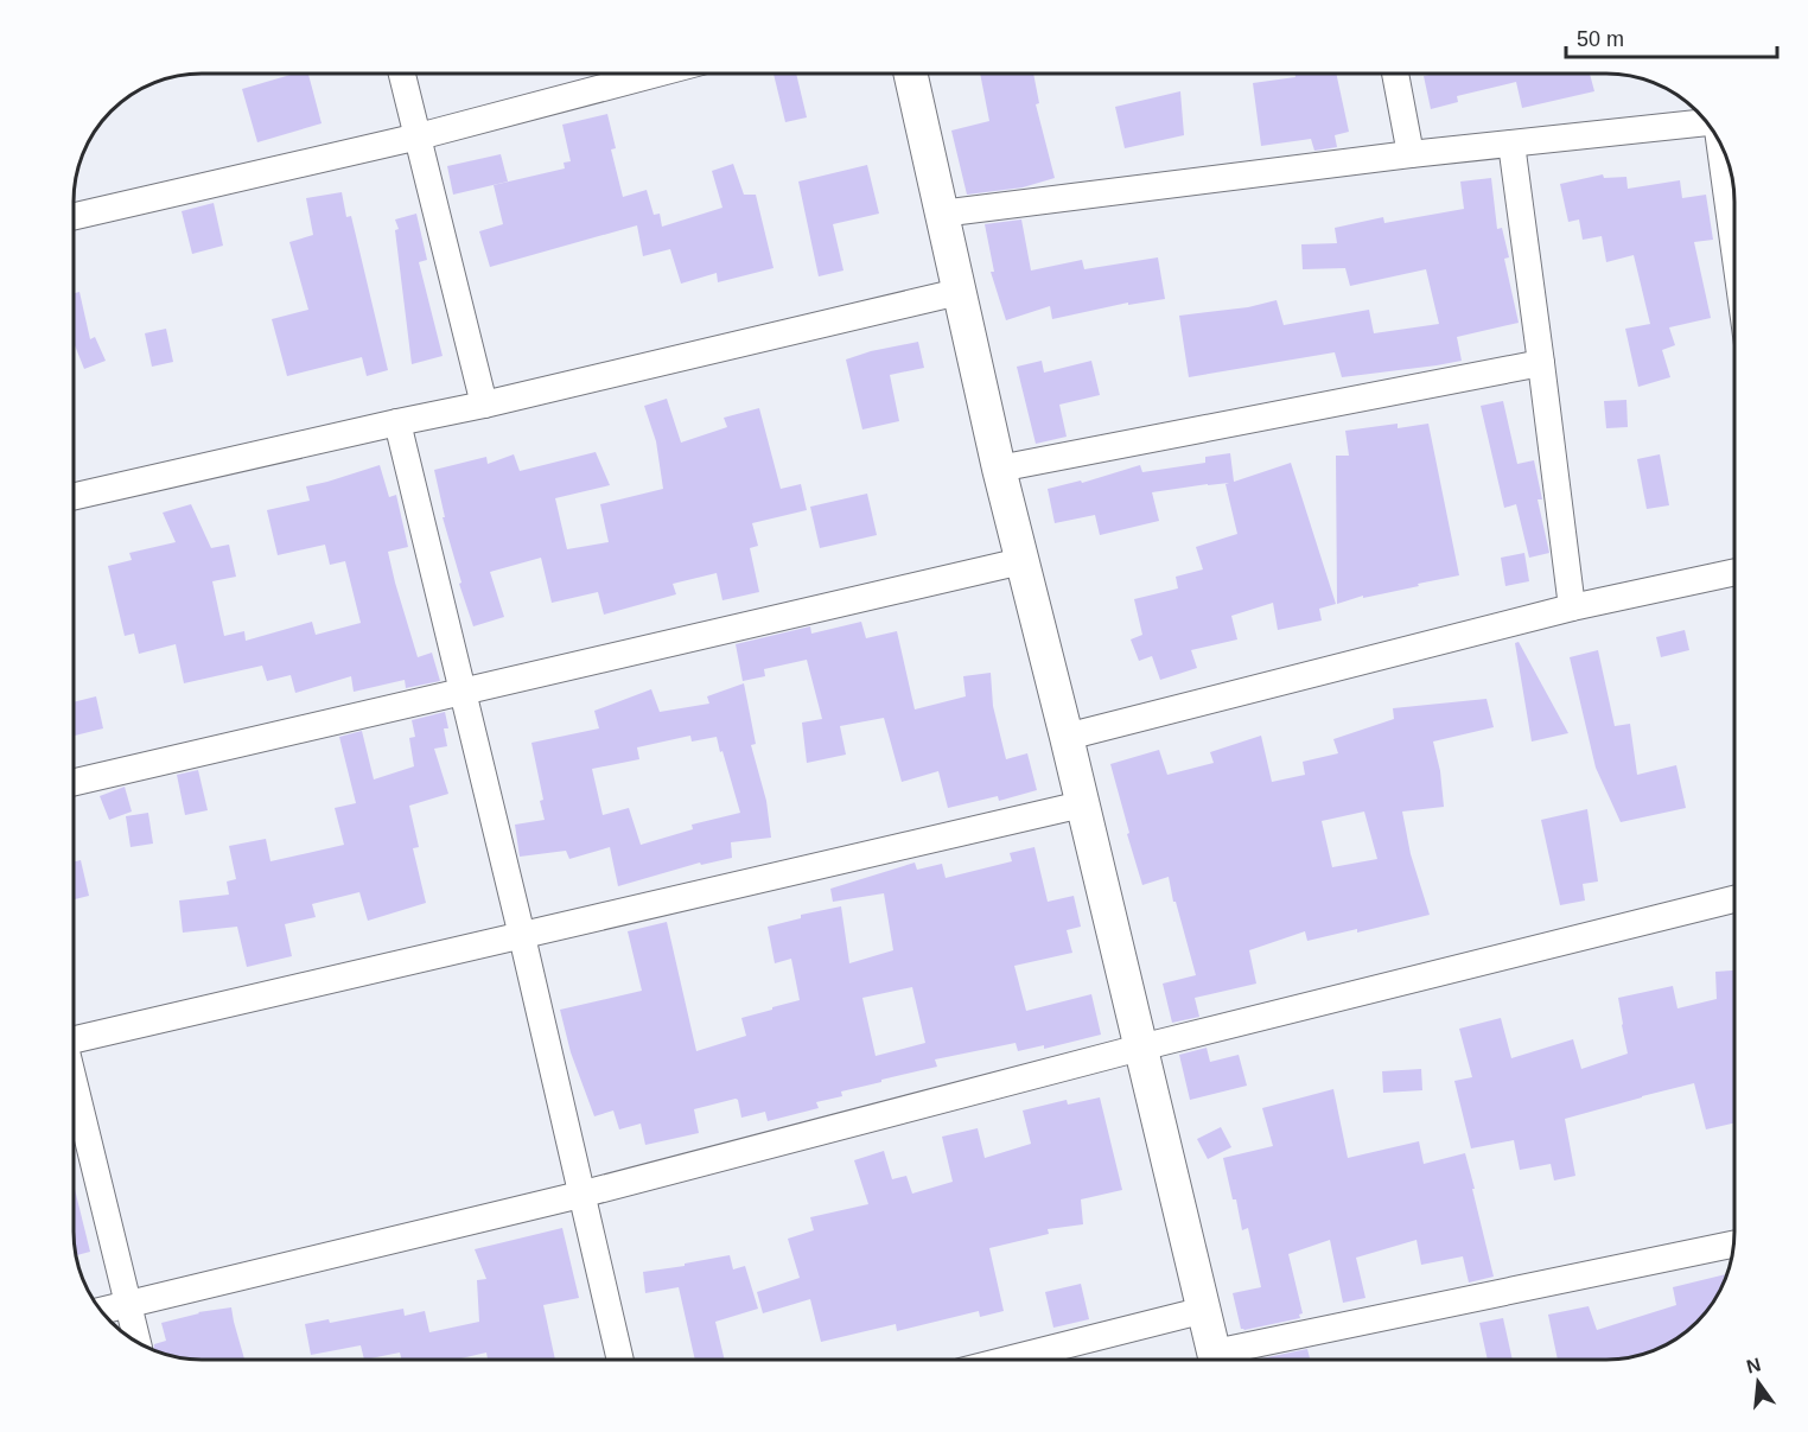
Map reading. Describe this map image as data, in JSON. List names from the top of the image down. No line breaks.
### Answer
{"scale_bar":"50 m","north":"top"}
